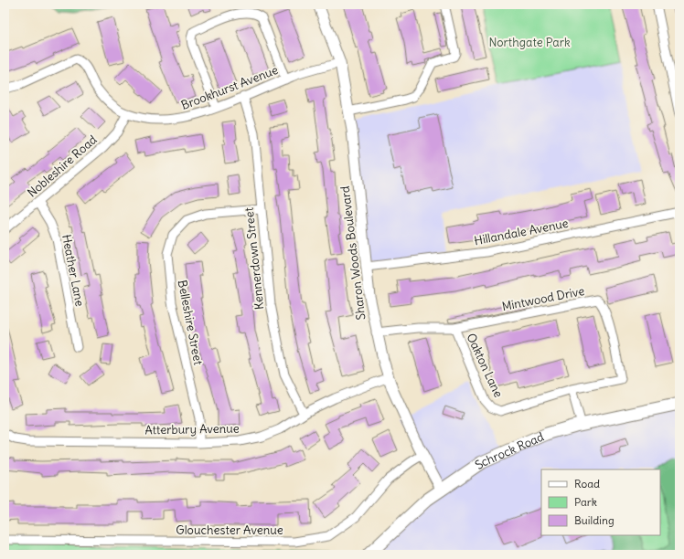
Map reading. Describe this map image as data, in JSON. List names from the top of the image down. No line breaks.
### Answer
{"streets":{"main road":["Schrock Road"],"street":["Brookhurst Avenue","Nobleshire Road","Hillandale Avenue","Sharon Woods Boulevard","Kennerdown Street","Heather Lane","Mintwood Drive","Belleshire Street","Oakton Lane","Atterbury Avenue","Glouchester Avenue"]},"crossings":[["Brookhurst Avenue","Nobleshire Road"],["Brookhurst Avenue","Sharon Woods Boulevard"],["Brookhurst Avenue","Kennerdown Street"],["Nobleshire Road","Heather Lane"],["Hillandale Avenue","Sharon Woods Boulevard"],["Sharon Woods Boulevard","Oakton Lane"],["Sharon Woods Boulevard","Atterbury Avenue"],["Sharon Woods Boulevard","Schrock Road"],["Sharon Woods Boulevard","Glouchester Avenue"],["Kennerdown Street","Belleshire Street"],["Kennerdown Street","Atterbury Avenue"],["Mintwood Drive","Oakton Lane"],["Belleshire Street","Atterbury Avenue"]],"parks":["Northgate Park"],"legend":["Road","Park","Building"]}
